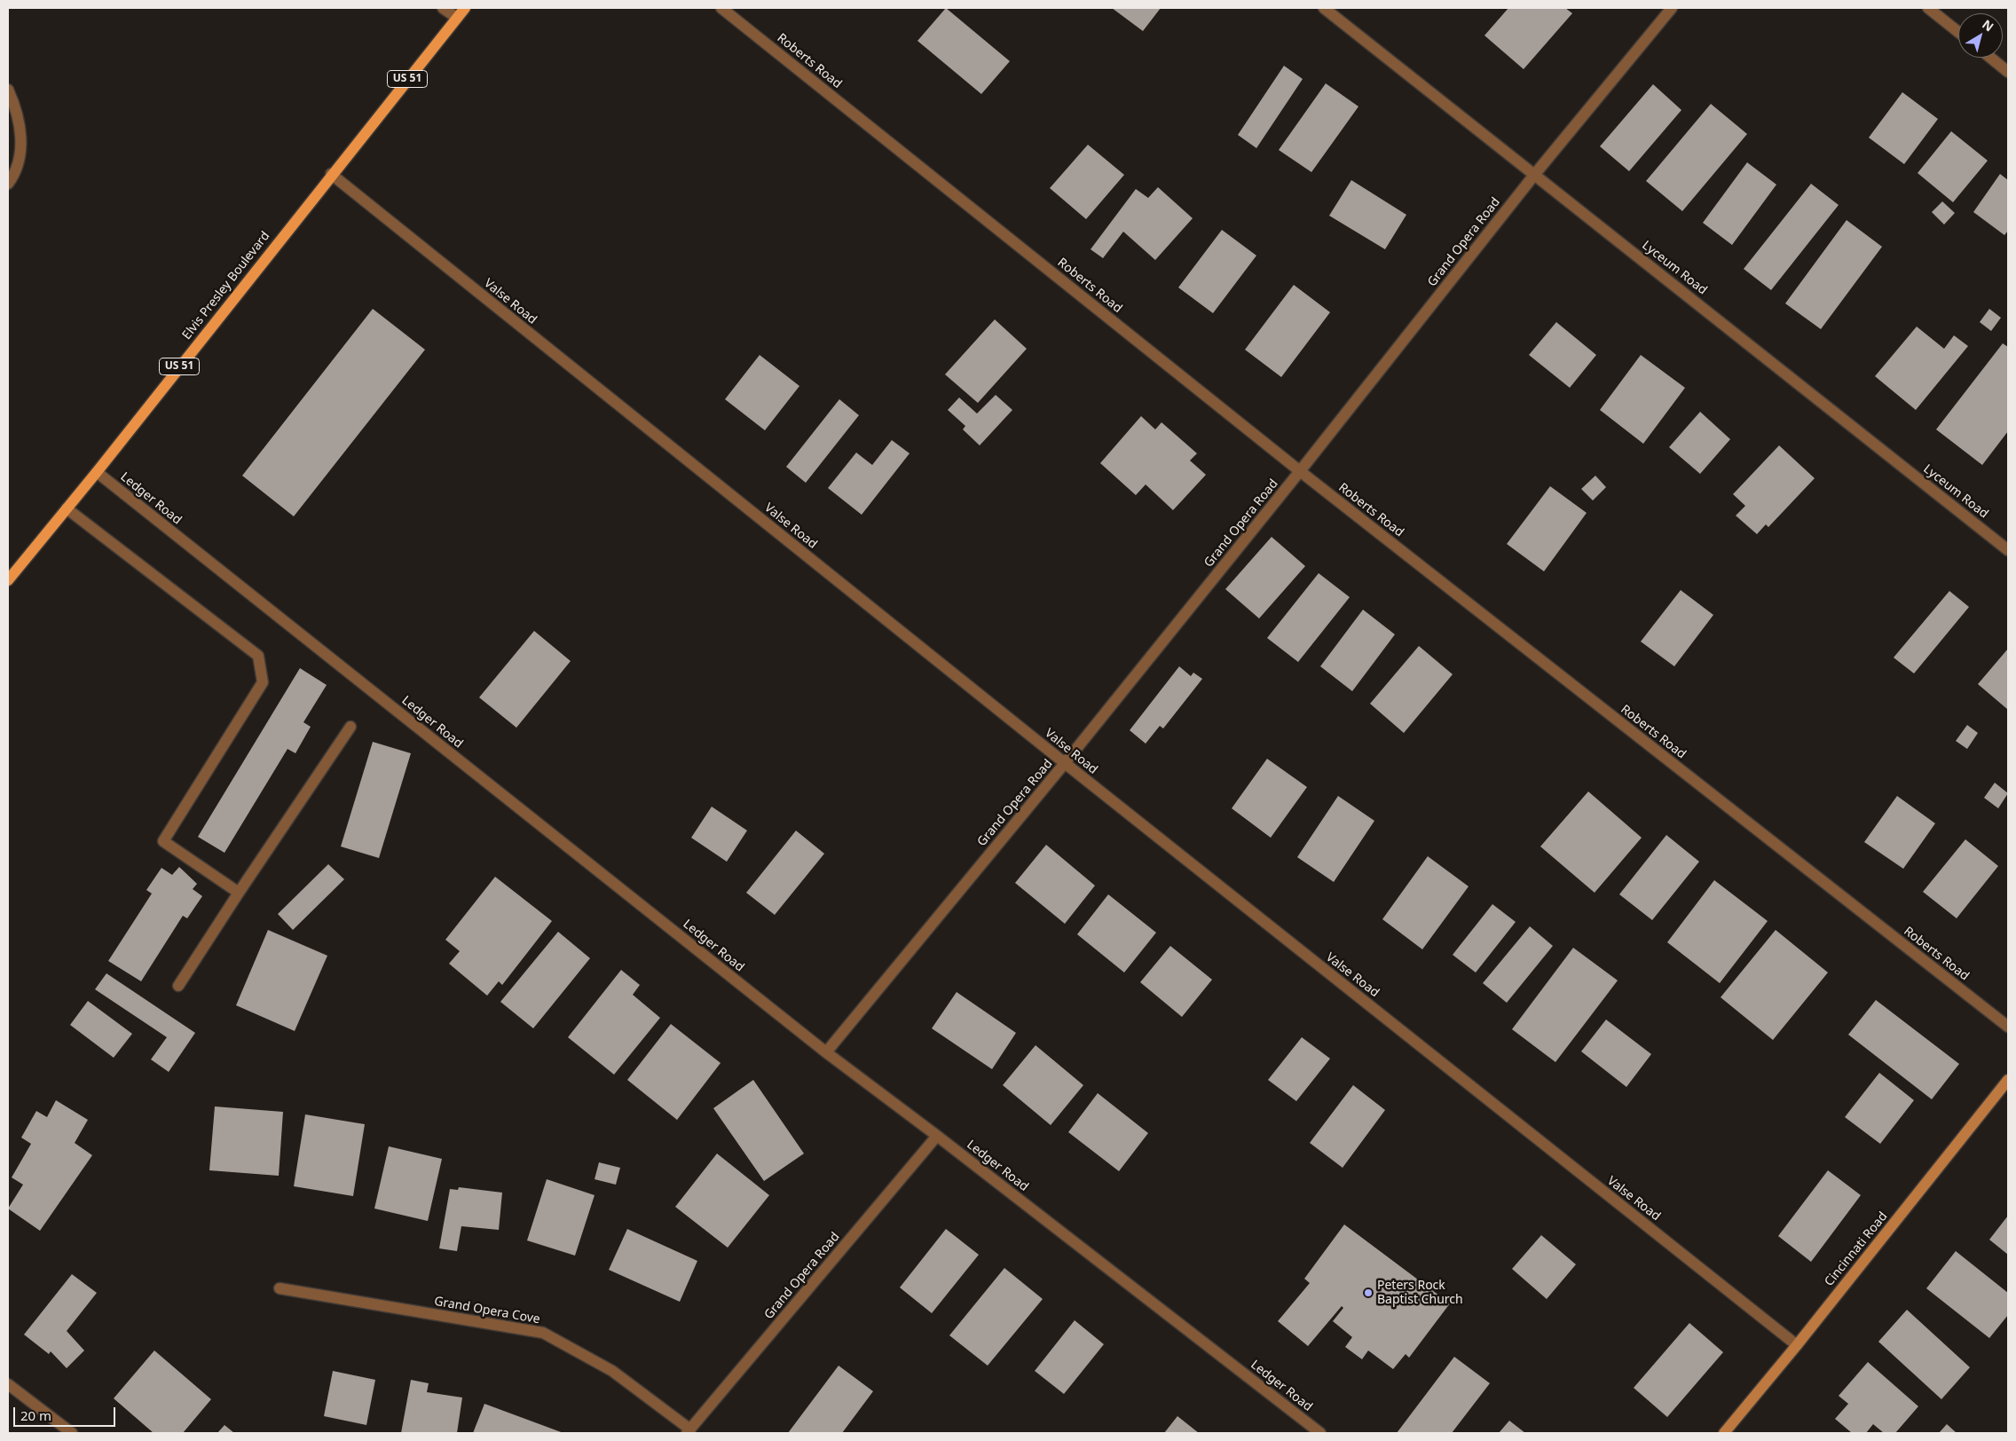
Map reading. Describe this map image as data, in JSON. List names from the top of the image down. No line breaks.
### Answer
{"streets":{"main road":["US 51","Elvis Presley Boulevard"],"street":["Roberts Road","Grand Opera Road","Lyceum Road","Valse Road","Ledger Road","Cincinnati Road","Grand Opera Cove"]},"crossings":[["Roberts Road","Grand Opera Road"],["Grand Opera Road","Lyceum Road"],["Grand Opera Road","Valse Road"],["Grand Opera Road","Ledger Road"],["Grand Opera Road","Grand Opera Cove"],["Elvis Presley Boulevard","Valse Road"],["Elvis Presley Boulevard","Ledger Road"],["Valse Road","Cincinnati Road"]],"places":["Peters Rock Baptist Church"],"scale_bar":"20 m","north":"top right"}
